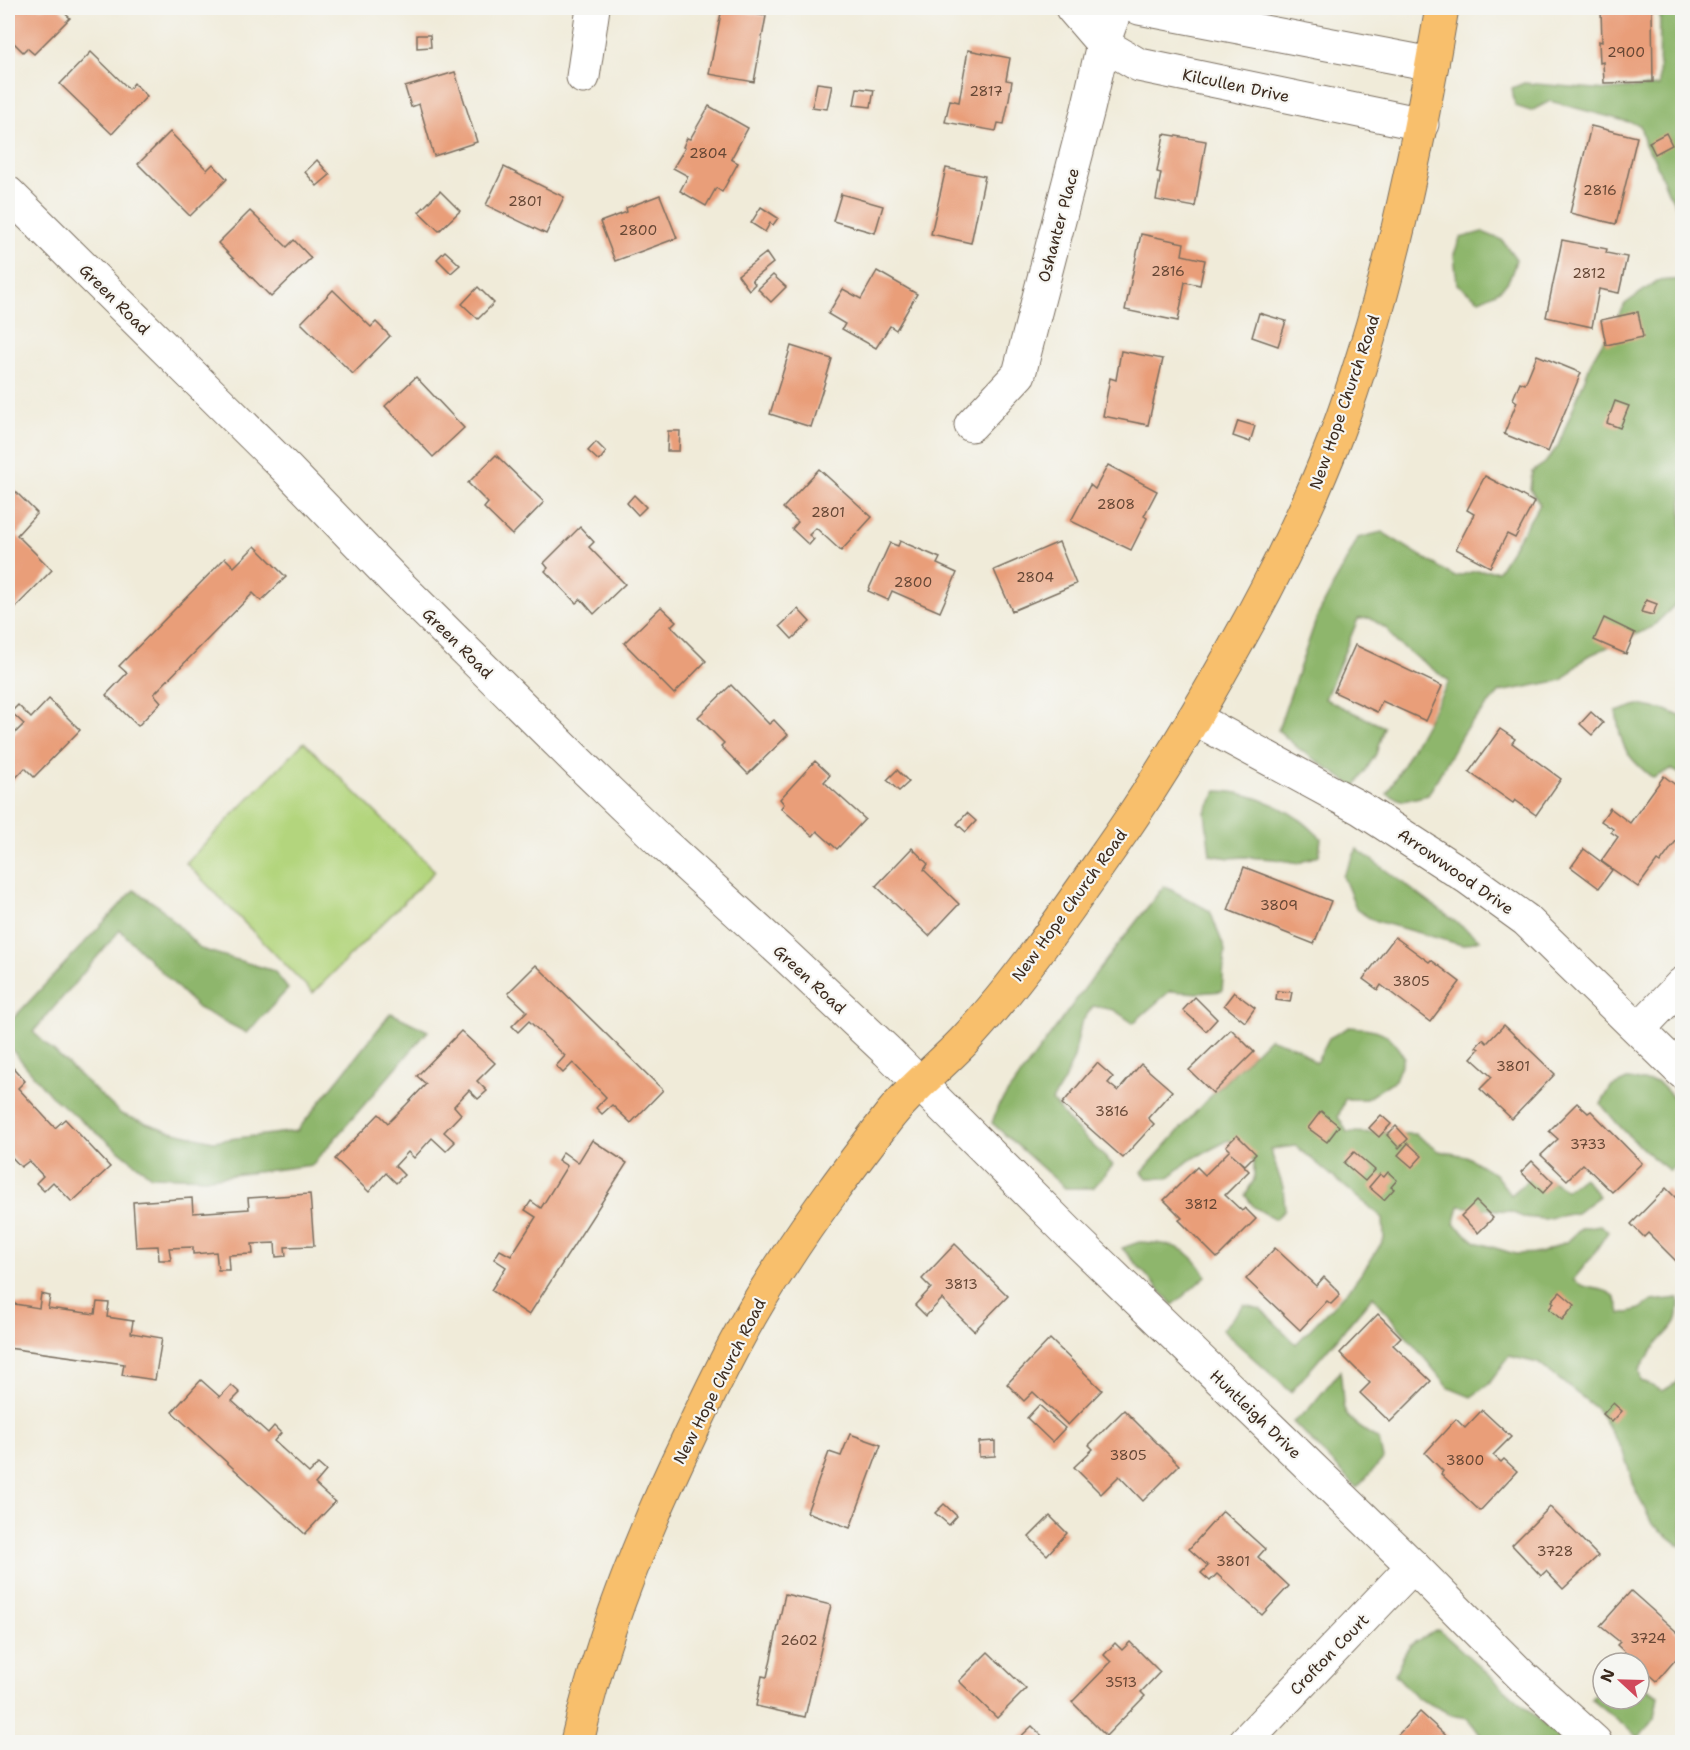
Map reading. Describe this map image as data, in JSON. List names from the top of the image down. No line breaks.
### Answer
{"streets":{"main road":["New Hope Church Road"],"street":["Kilcullen Drive","Oshanter Place","Green Road","Arrowwood Drive","Huntleigh Drive","Crofton Court"]},"crossings":[["Kilcullen Drive","Oshanter Place"],["Kilcullen Drive","New Hope Church Road"],["Green Road","New Hope Church Road"],["Green Road","Huntleigh Drive"],["New Hope Church Road","Arrowwood Drive"],["New Hope Church Road","Huntleigh Drive"],["Huntleigh Drive","Crofton Court"]],"house_numbers":["2900","2817","2804","2816","2801","2800","2816","2812","2808","2801","2804","2800","3809","3805","3801","3816","3733","3812","3813","3805","3800","3728","3801","3724","2602","3513"],"north":"left"}
